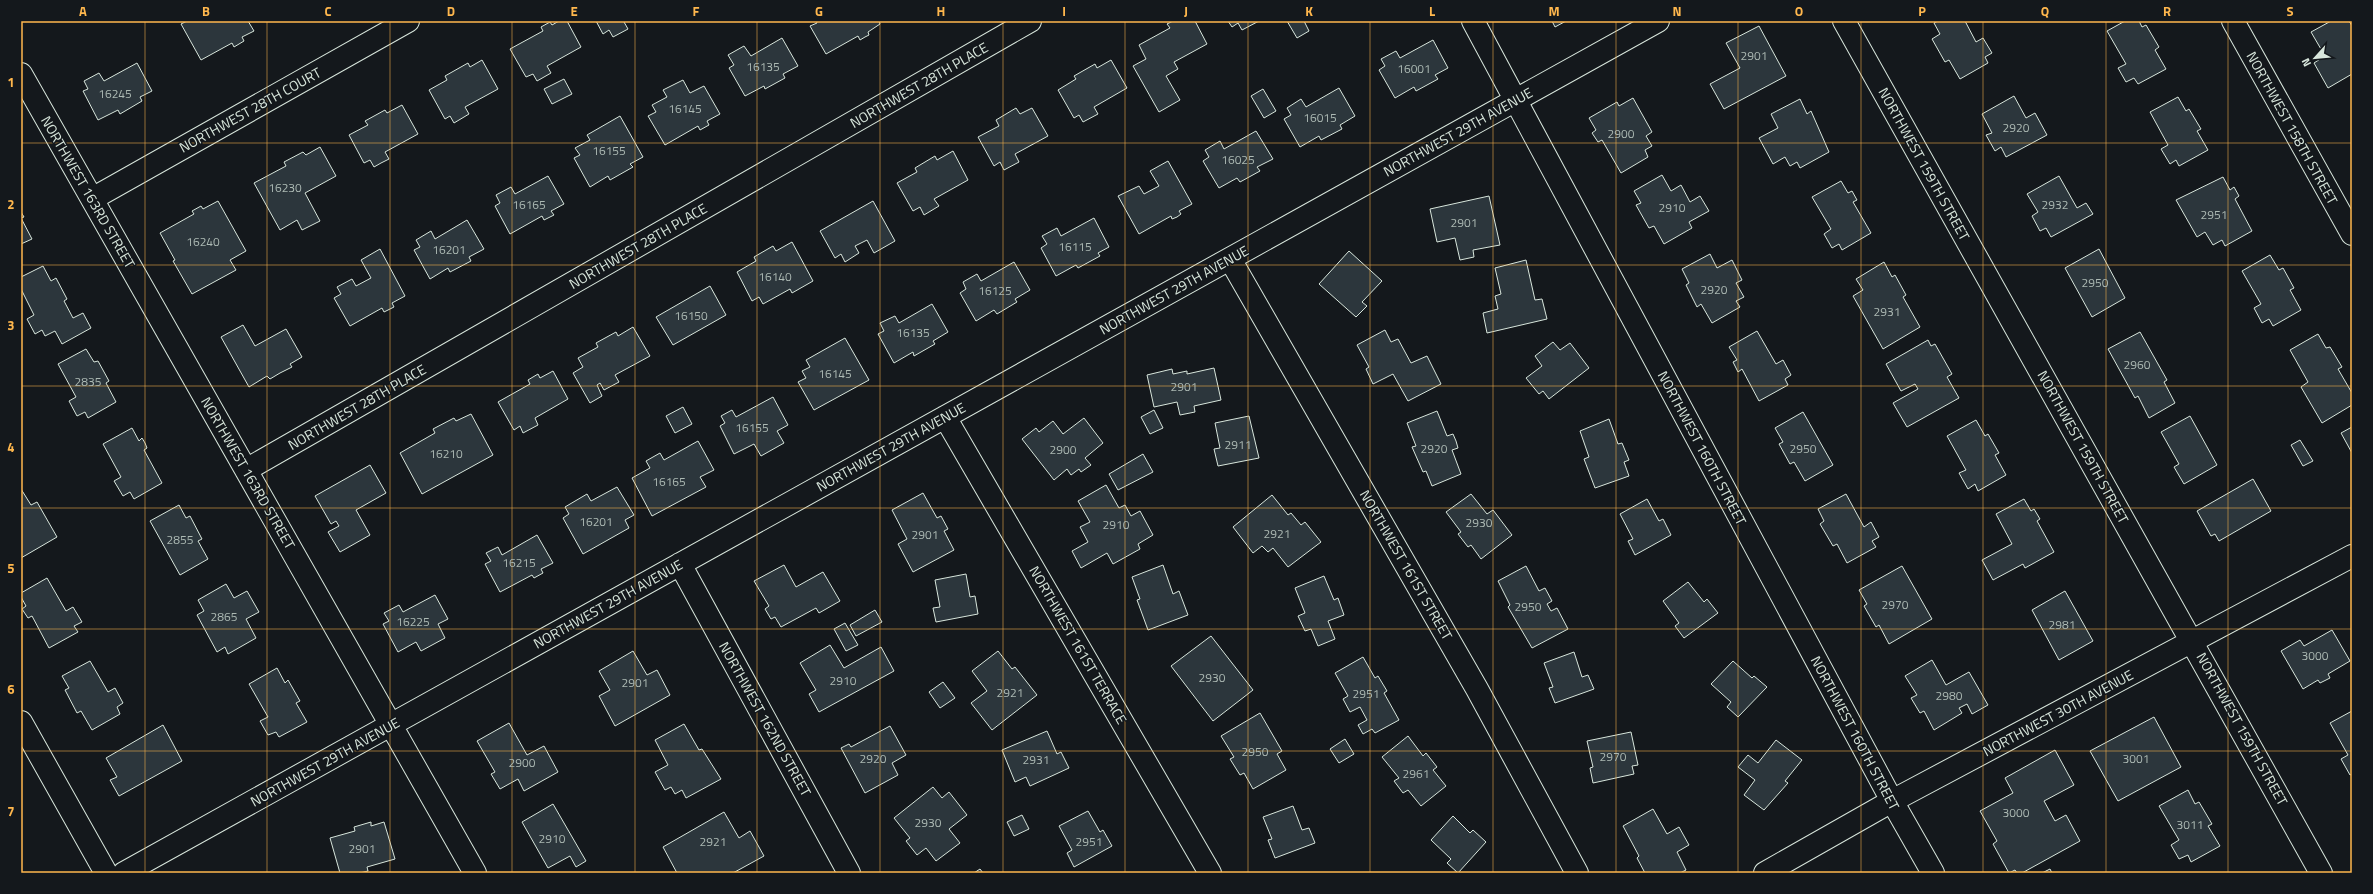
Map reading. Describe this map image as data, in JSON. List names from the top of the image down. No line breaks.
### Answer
{"streets":{"street":["NORTHWEST 28TH PLACE","NORTHWEST 28TH COURT","NORTHWEST 158TH STREET","NORTHWEST 29TH AVENUE","NORTHWEST 159TH STREET","NORTHWEST 163RD STREET","NORTHWEST 160TH STREET","NORTHWEST 161ST STREET","NORTHWEST 161ST TERRACE","NORTHWEST 30TH AVENUE","NORTHWEST 162ND STREET"]},"crossings":[["NORTHWEST 28TH PLACE","NORTHWEST 163RD STREET"],["NORTHWEST 28TH COURT","NORTHWEST 163RD STREET"],["NORTHWEST 29TH AVENUE","NORTHWEST 163RD STREET"],["NORTHWEST 29TH AVENUE","NORTHWEST 160TH STREET"],["NORTHWEST 29TH AVENUE","NORTHWEST 161ST STREET"],["NORTHWEST 29TH AVENUE","NORTHWEST 161ST TERRACE"],["NORTHWEST 29TH AVENUE","NORTHWEST 162ND STREET"],["NORTHWEST 159TH STREET","NORTHWEST 30TH AVENUE"],["NORTHWEST 160TH STREET","NORTHWEST 30TH AVENUE"]],"house_numbers":["2901","16135","16001","16245","16145","16015","2920","2900","16155","16025","16230","16165","2932","2910","2951","2901","16240","16115","16201","16140","2950","2920","16125","2931","16150","16135","2960","16145","2835","2901","16155","2911","2920","2950","2900","16210","16165","16201","2930","2910","2921","2901","2855","16215","2970","2950","2865","16225","2981","3000","2930","2910","2901","2921","2951","2980","2950","2970","2920","3001","2931","2900","2961","3000","2930","3011","2910","2921","2951","2901"],"north":"bottom left","grid":{"columns":["A","B","C","D","E","F","G","H","I","J","K","L","M","N","O","P","Q","R","S"],"rows":["1","2","3","4","5","6","7"]}}
